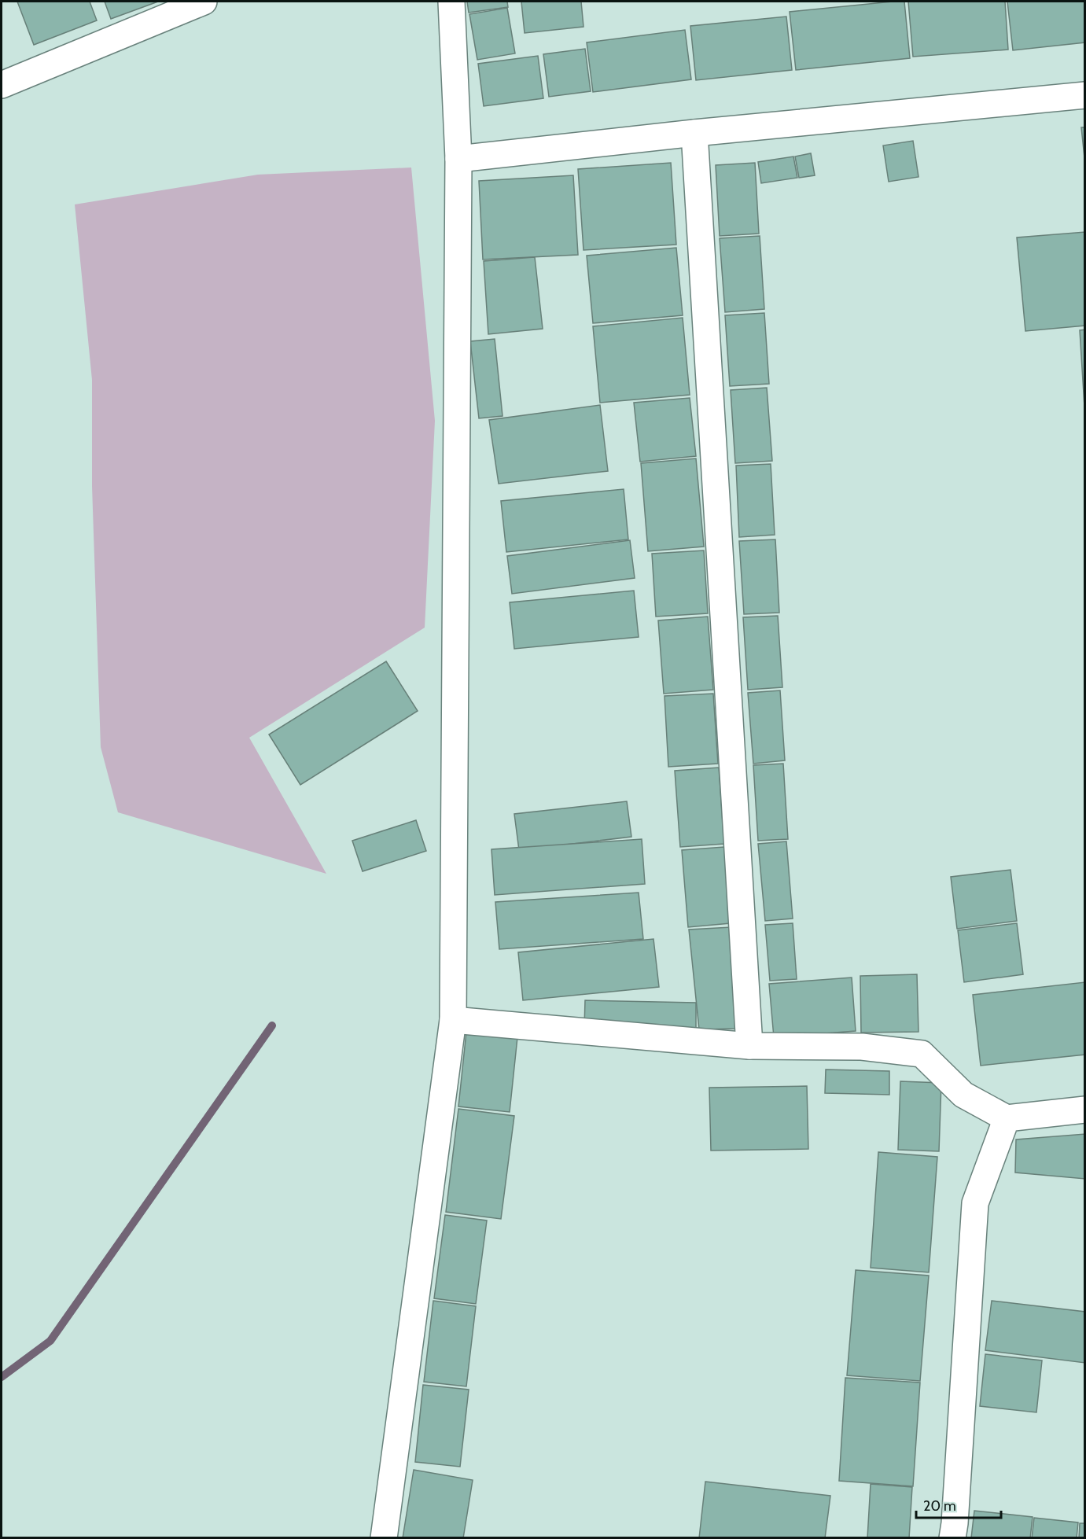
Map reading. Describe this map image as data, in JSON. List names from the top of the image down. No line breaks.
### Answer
{"scale_bar":"20 m"}
